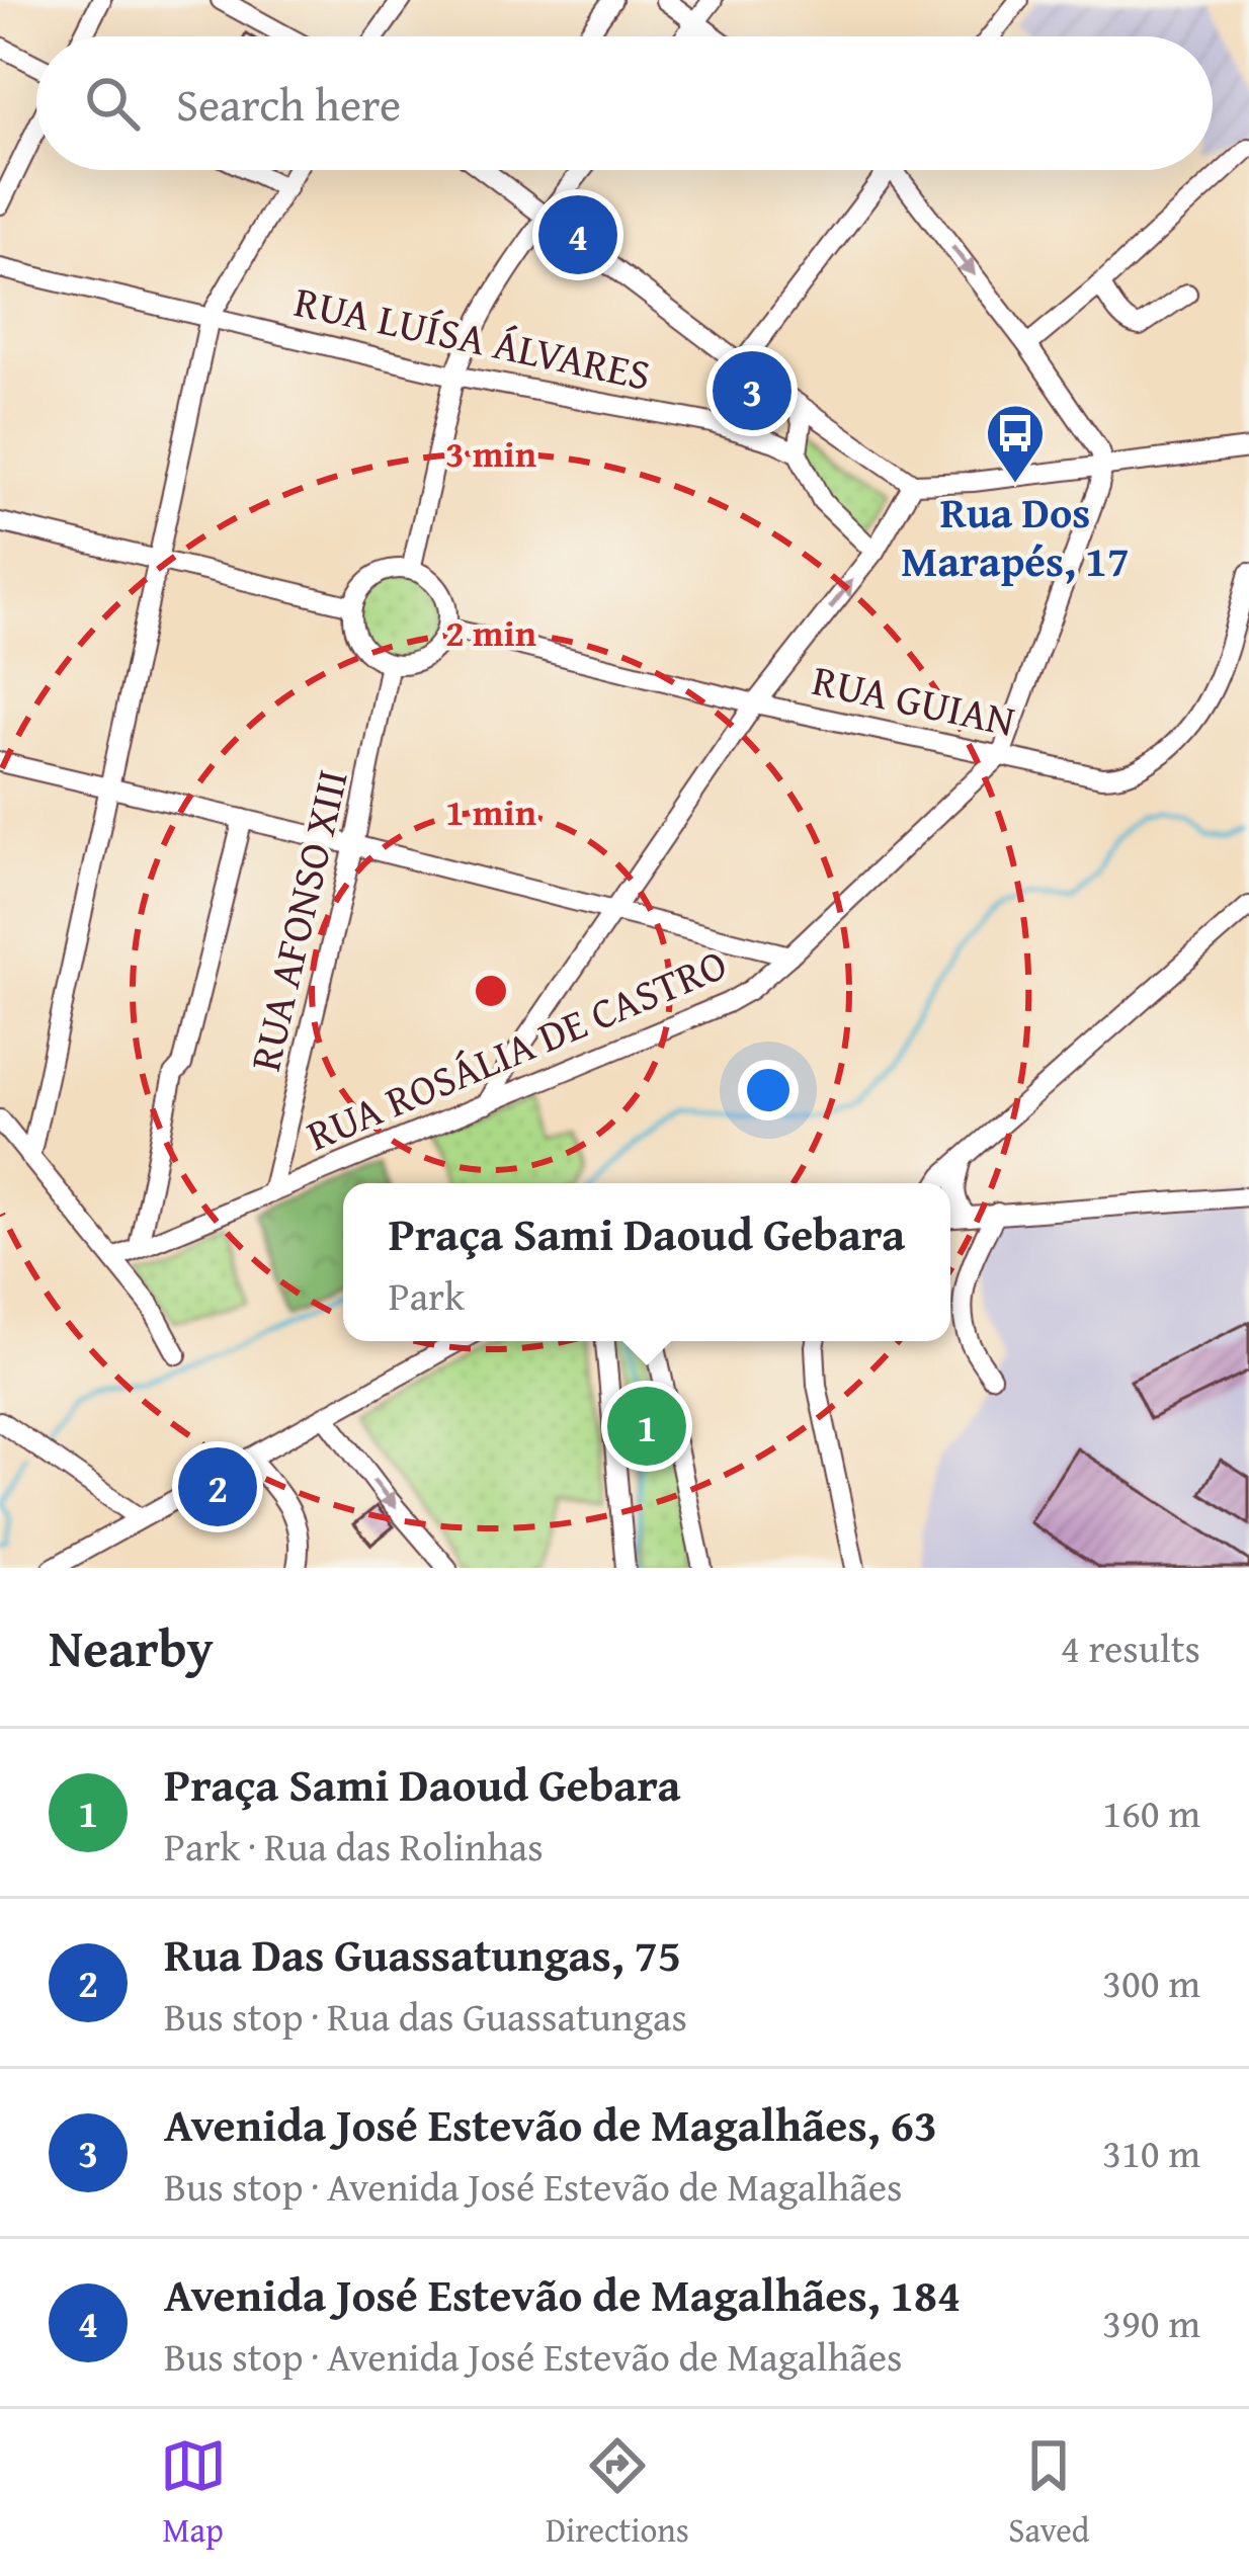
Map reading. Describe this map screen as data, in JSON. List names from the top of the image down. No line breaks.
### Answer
{"streets":{"street":["RUA LUÍSA ÁLVARES","RUA GUIAN","RUA AFONSO XIII","RUA ROSÁLIA DE CASTRO"]},"crossings":[["RUA GUIAN","RUA AFONSO XIII"],["RUA GUIAN","RUA ROSÁLIA DE CASTRO"],["RUA AFONSO XIII","RUA ROSÁLIA DE CASTRO"]],"places":{"bus stop":["Rua Dos Marapés, 17"]},"page":{"search":"Search here","pins":["4","3","1","2"],"popup":["Praça Sami Daoud Gebara","Park"],"heading":["Nearby","4 results"],"list":[{"mark":"1","name":"Praça Sami Daoud Gebara","note":"Park · Rua das Rolinhas","value":"160 m"},{"mark":"2","name":"Rua Das Guassatungas, 75","note":"Bus stop · Rua das Guassatungas","value":"300 m"},{"mark":"3","name":"Avenida José Estevão de Magalhães, 63","note":"Bus stop · Avenida José Estevão de Magalhães","value":"310 m"},{"mark":"4","name":"Avenida José Estevão de Magalhães, 184","note":"Bus stop · Avenida José Estevão de Magalhães","value":"390 m"}],"nav":["Map","Directions","Saved"]},"rings":["3 min","2 min","1 min"]}
